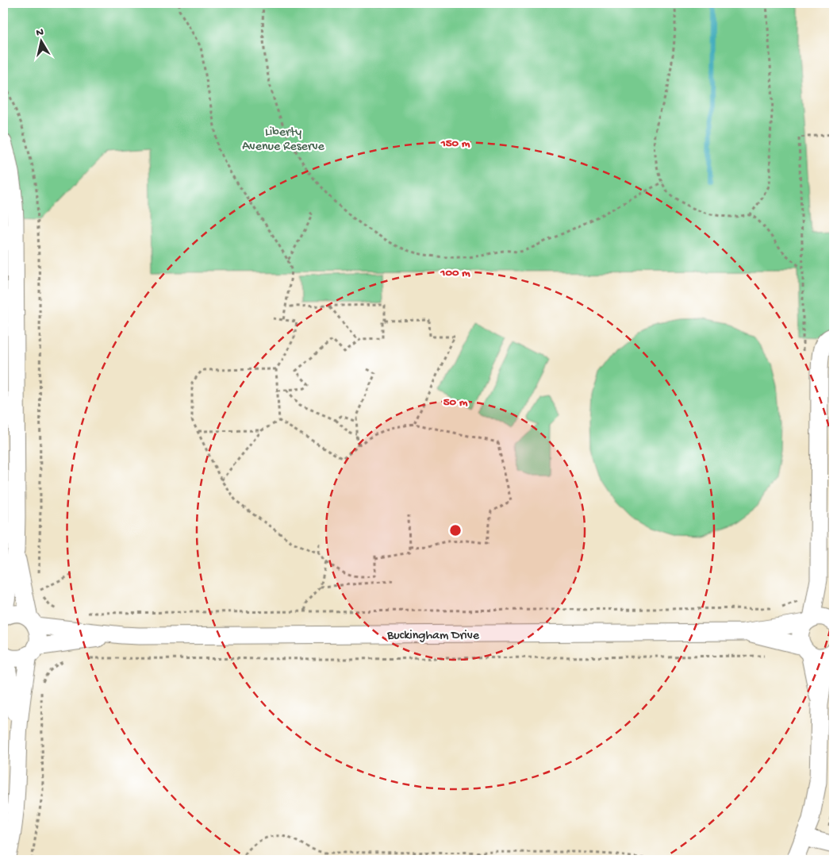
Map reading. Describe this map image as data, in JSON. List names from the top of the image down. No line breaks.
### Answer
{"streets":{"street":["Buckingham Drive"]},"parks":["Liberty Avenue Reserve"],"north":"top","rings":["150 m","100 m","50 m"]}
